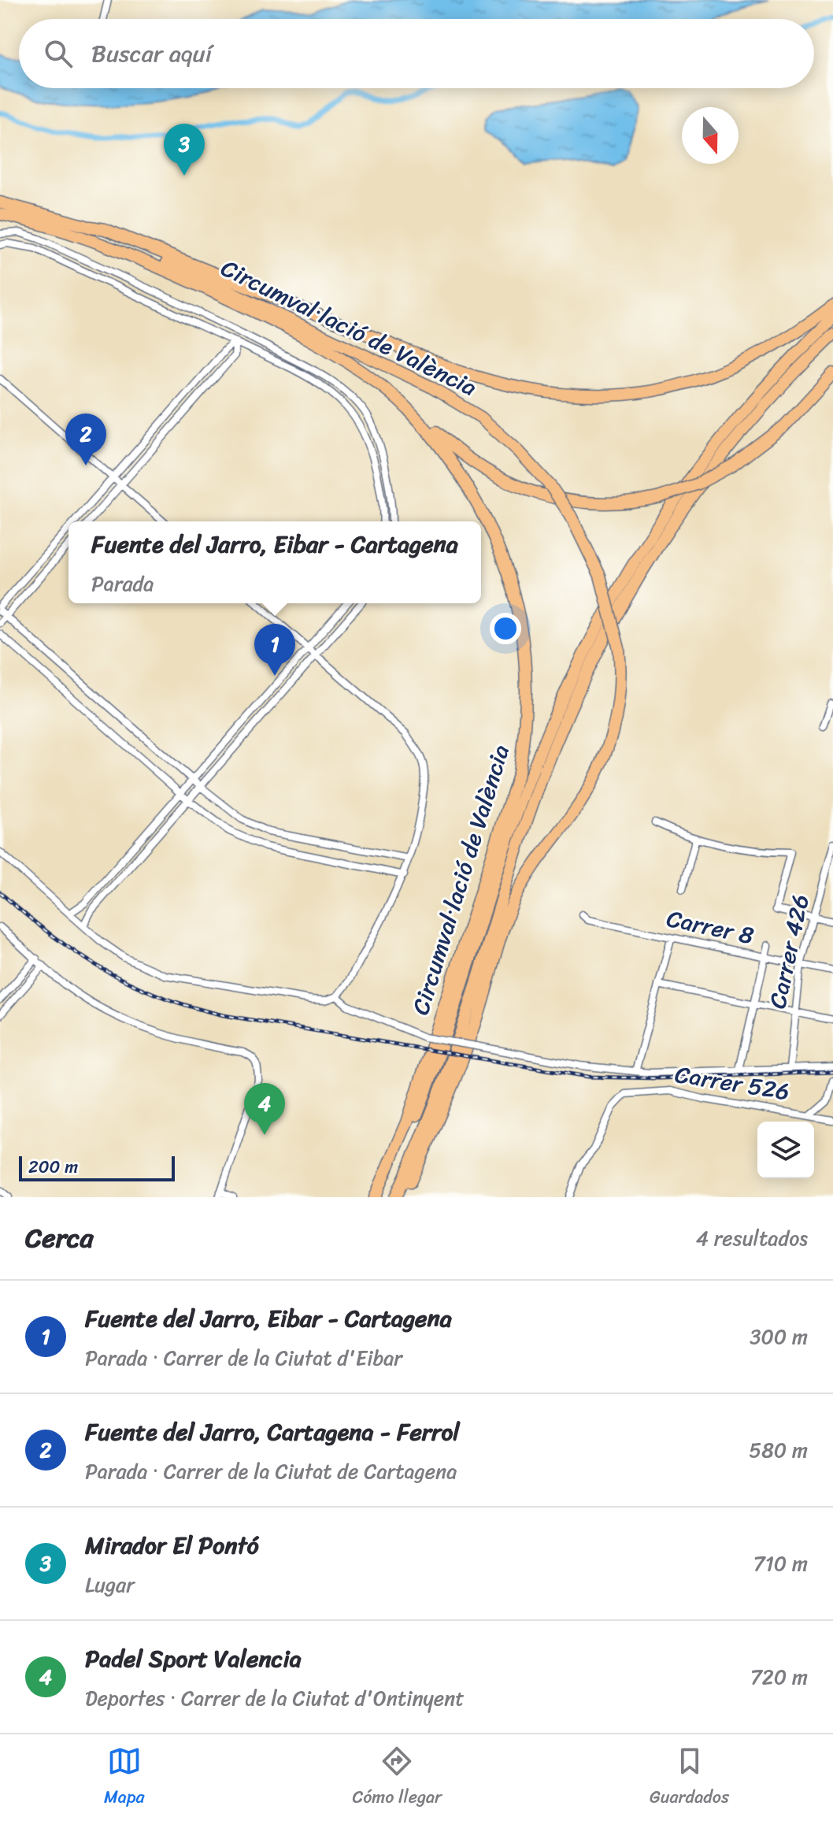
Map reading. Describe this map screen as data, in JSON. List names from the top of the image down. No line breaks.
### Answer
{"streets":{"highway":["Circumval·lació de València"],"street":["Carrer 8","Carrer 426","Carrer 526"]},"crossings":[["Carrer 8","Carrer 426"]],"scale_bar":"200 m","north":"bottom","page":{"search":"Buscar aquí","pins":["3","2","1","4"],"popup":["Fuente del Jarro, Eibar - Cartagena","Parada"],"scale":"200 m","heading":["Cerca","4 resultados"],"list":[{"mark":"1","name":"Fuente del Jarro, Eibar - Cartagena","note":"Parada · Carrer de la Ciutat d'Eibar","value":"300 m"},{"mark":"2","name":"Fuente del Jarro, Cartagena - Ferrol","note":"Parada · Carrer de la Ciutat de Cartagena","value":"580 m"},{"mark":"3","name":"Mirador El Pontó","note":"Lugar","value":"710 m"},{"mark":"4","name":"Padel Sport Valencia","note":"Deportes · Carrer de la Ciutat d'Ontinyent","value":"720 m"}],"nav":["Mapa","Cómo llegar","Guardados"]}}
